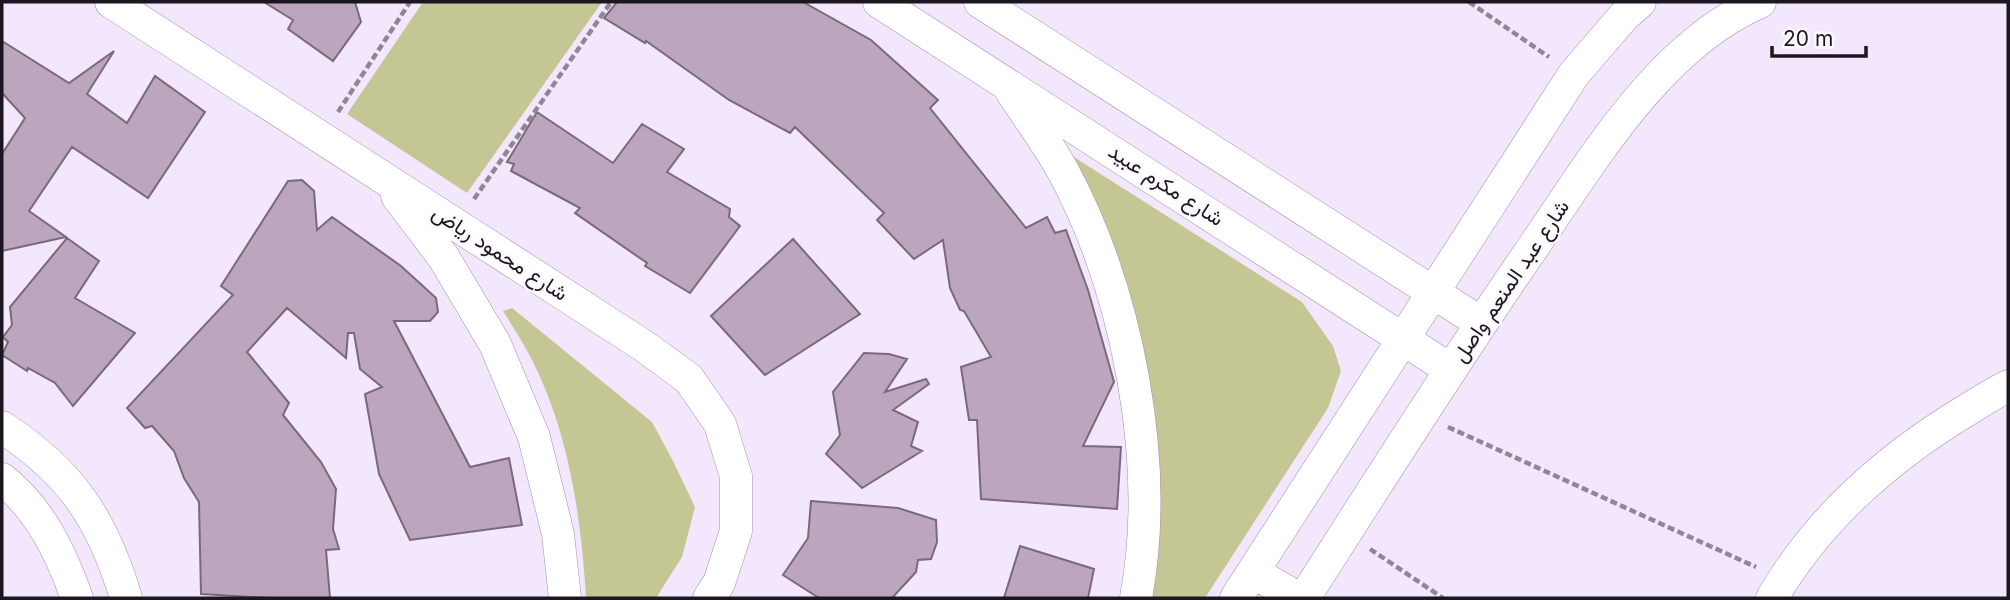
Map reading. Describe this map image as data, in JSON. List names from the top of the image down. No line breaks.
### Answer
{"streets":{"street":["شارع مكرم عبيد","شارع محمود رياض","شارع عبد المنعم واصل"]},"crossings":[["شارع مكرم عبيد","شارع عبد المنعم واصل"]],"scale_bar":"20 m"}
